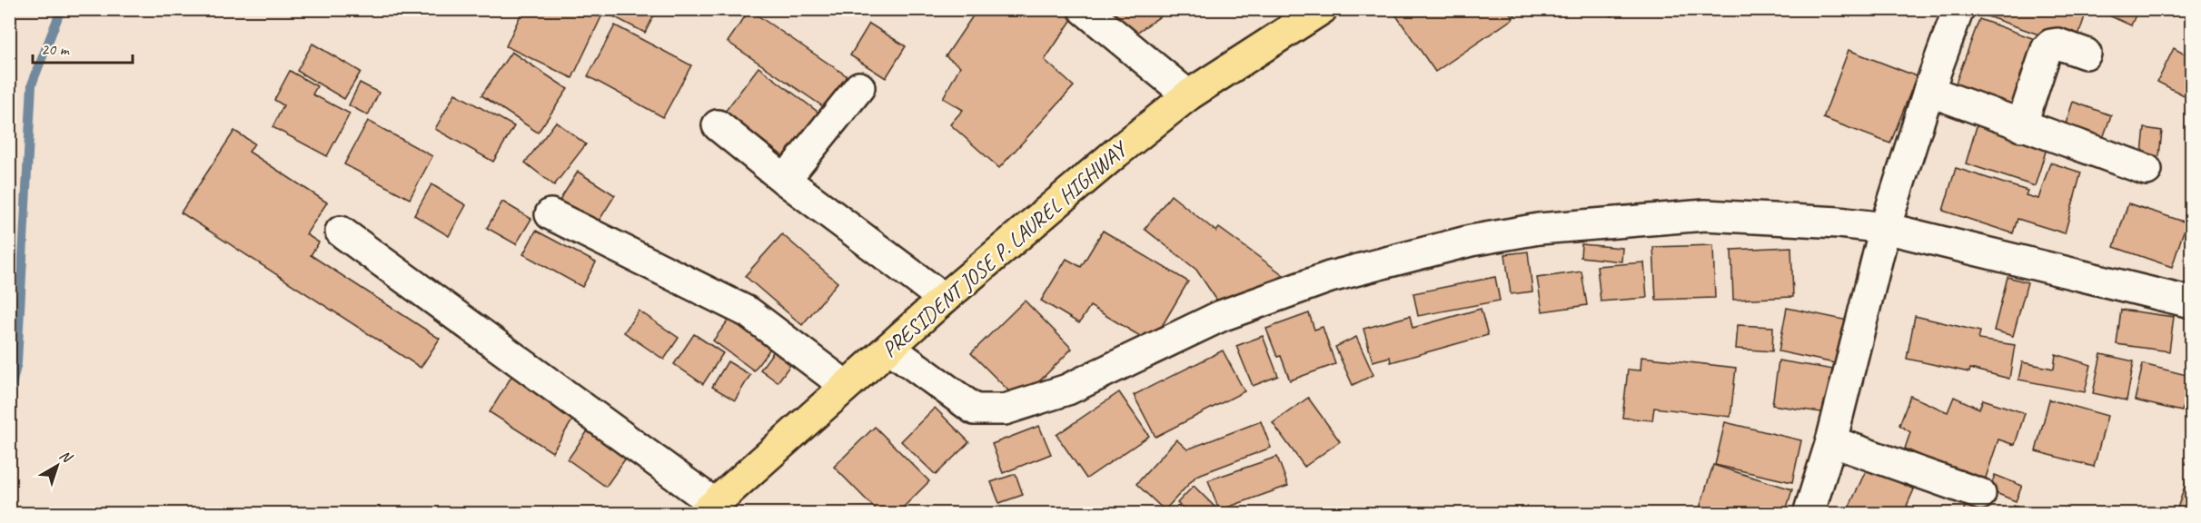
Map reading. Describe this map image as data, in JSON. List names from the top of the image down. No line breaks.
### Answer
{"streets":{"highway":["PRESIDENT JOSE P. LAUREL HIGHWAY"]},"scale_bar":"20 m","north":"top right"}
